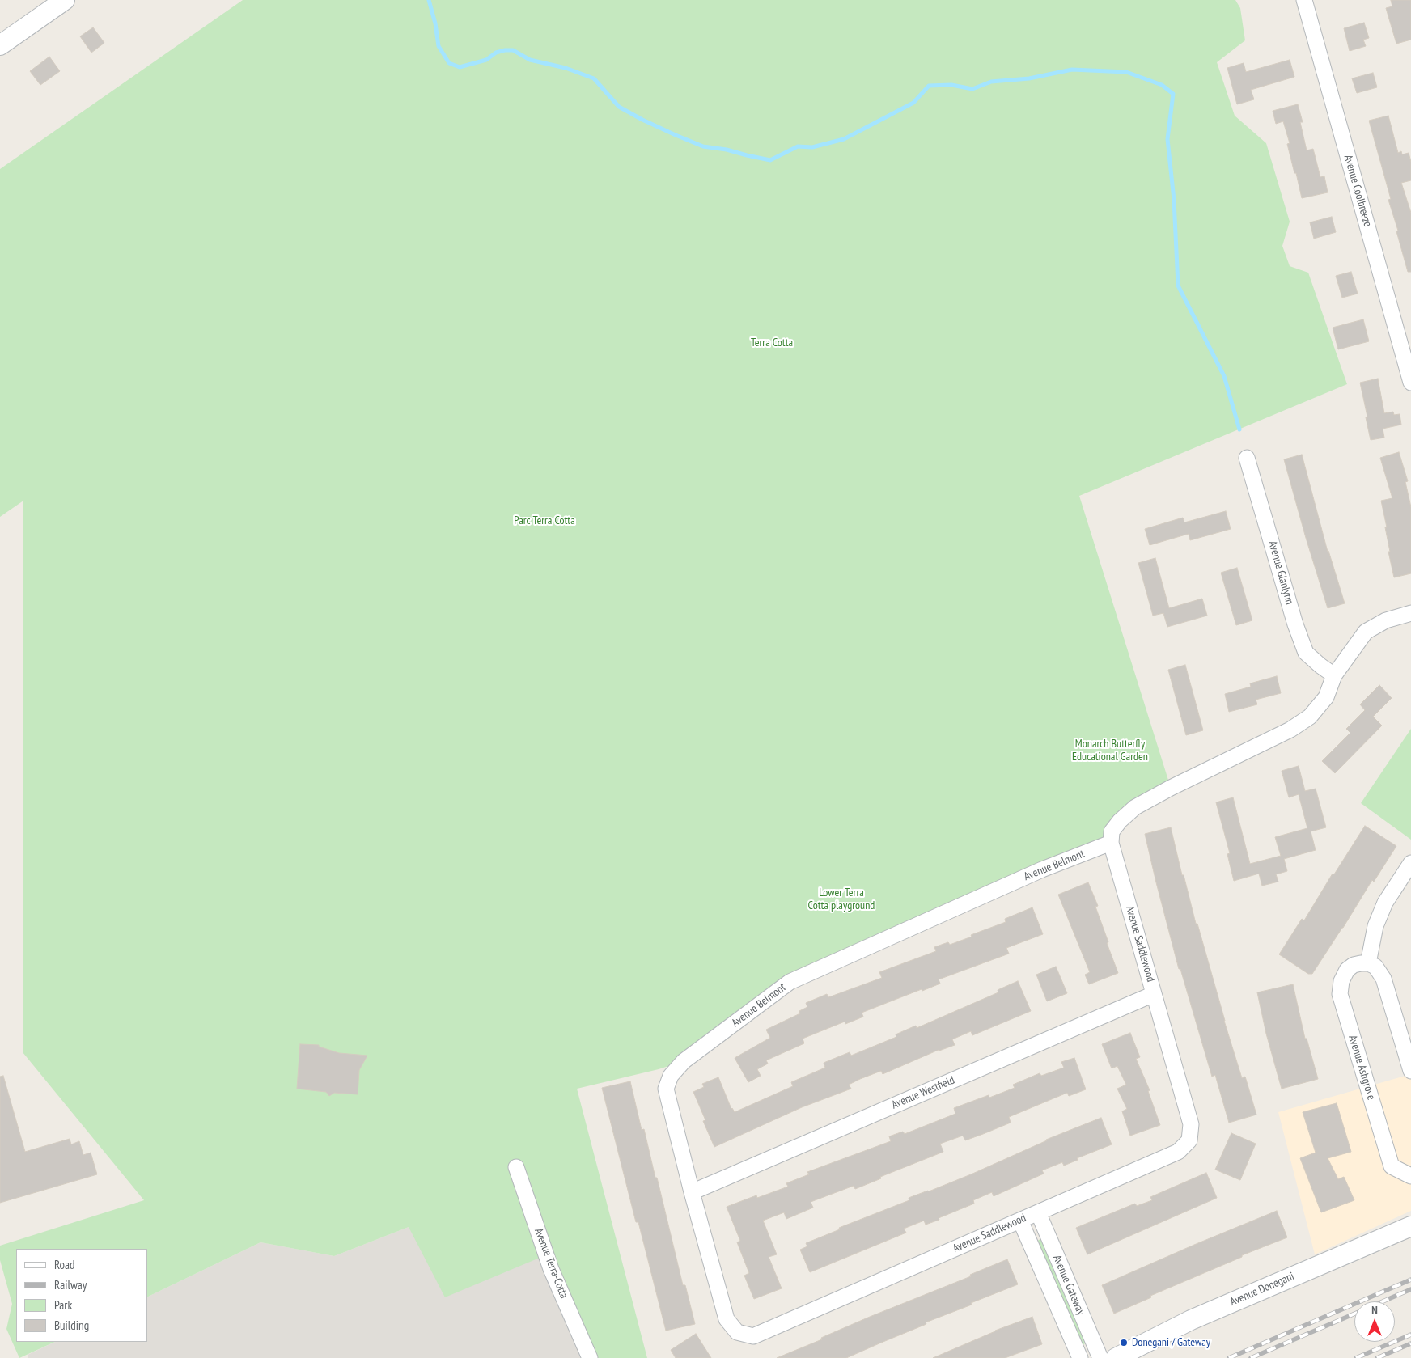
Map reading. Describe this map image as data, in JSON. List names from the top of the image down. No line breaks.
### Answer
{"streets":{"street":["Avenue Coolbreeze","Avenue Glanlynn","Avenue Belmont","Avenue Saddlewood","Avenue Ashgrove","Avenue Westfield","Avenue Terra-Cotta","Avenue Gateway","Avenue Donegani"]},"crossings":[["Avenue Belmont","Avenue Saddlewood"],["Avenue Saddlewood","Avenue Westfield"],["Avenue Saddlewood","Avenue Gateway"]],"parks":["Terra Cotta","Parc Terra Cotta","Monarch Butterfly Educational Garden","Lower Terra Cotta playground"],"places":["Donegani / Gateway"],"legend":["Road","Railway","Park","Building"],"north":"top"}
